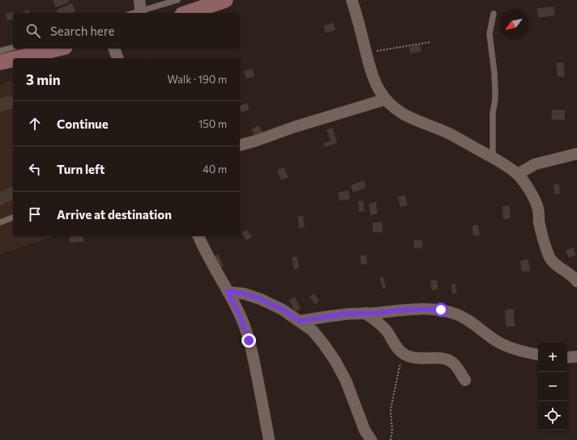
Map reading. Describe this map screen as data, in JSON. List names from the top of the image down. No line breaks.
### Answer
{"north":"bottom left","page":{"search":"Search here","heading":["3 min","Walk · 190 m"],"list":[["Continue","150 m"],["Turn left","40 m"],"Arrive at destination"],"map_buttons":["+","−"]}}
